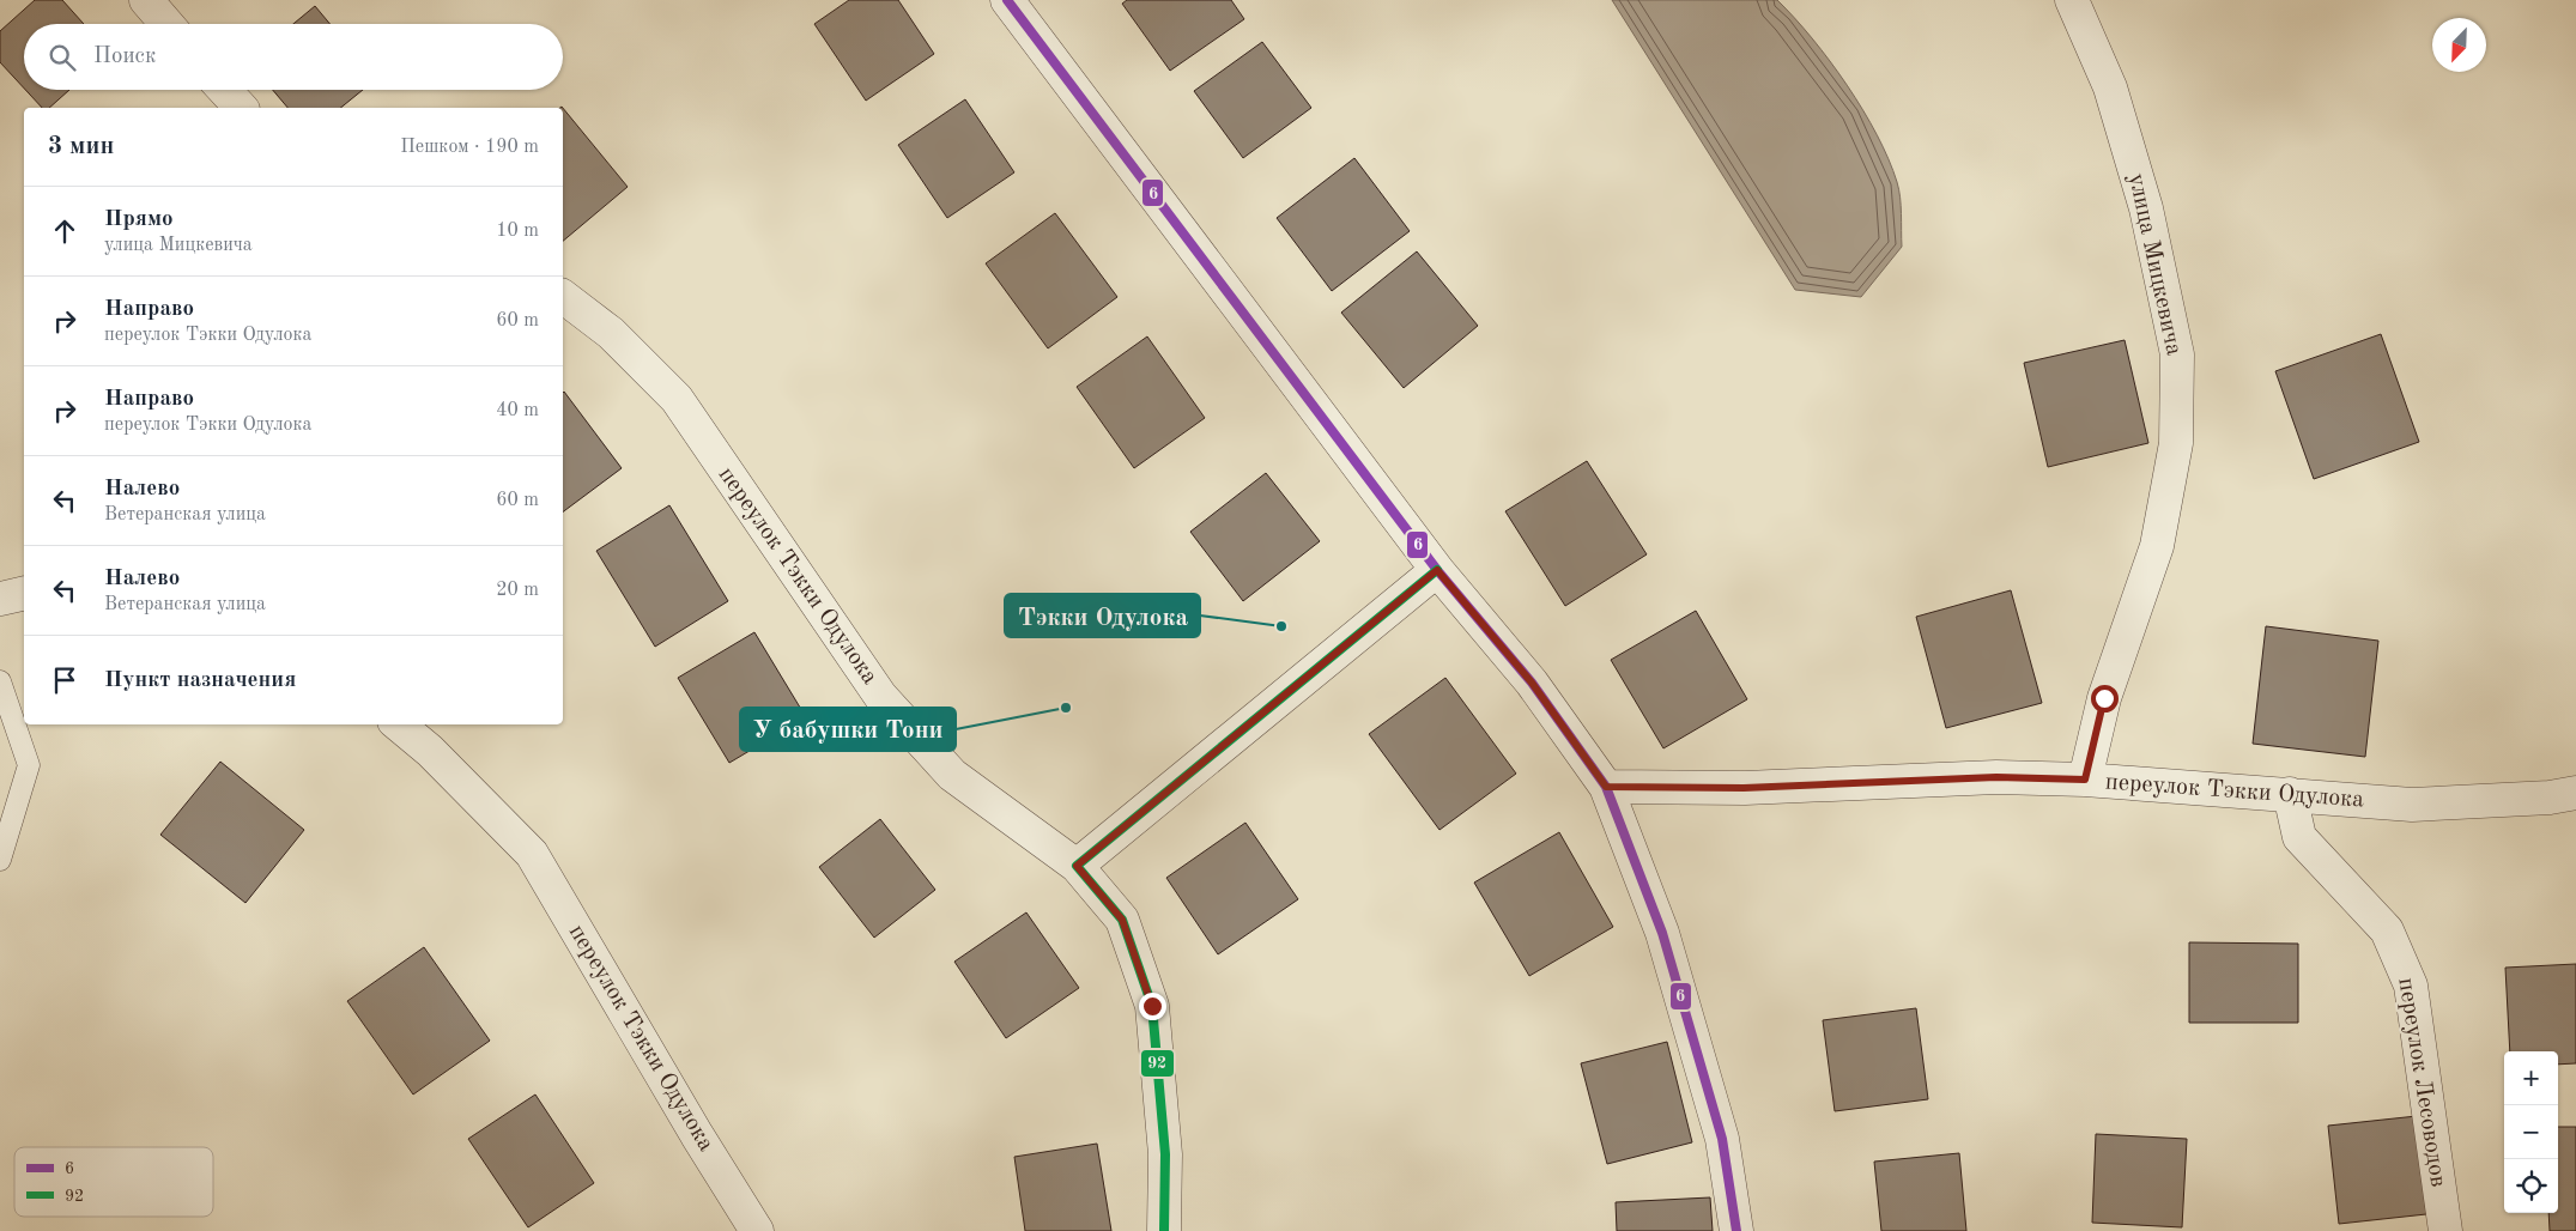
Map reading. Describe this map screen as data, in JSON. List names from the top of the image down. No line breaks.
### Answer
{"streets":{"street":["улица Мицкевича","переулок Тэкки Одулока","переулок Лесоводов"]},"crossings":[["улица Мицкевича","переулок Тэкки Одулока"],["переулок Тэкки Одулока","переулок Лесоводов"]],"places":["Тэкки Одулока","У бабушки Тони"],"lines":["transit line 6","transit line 92"],"legend":["6","92"],"north":"bottom left","page":{"search":"Поиск","heading":["3 мин","Пешком · 190 m"],"list":[["Прямо","улица Мицкевича","10 m"],["Направо","переулок Тэкки Одулока","60 m"],["Направо","переулок Тэкки Одулока","40 m"],["Налево","Ветеранская улица","60 m"],["Налево","Ветеранская улица","20 m"],"Пункт назначения"],"map_buttons":["+","−"]}}
